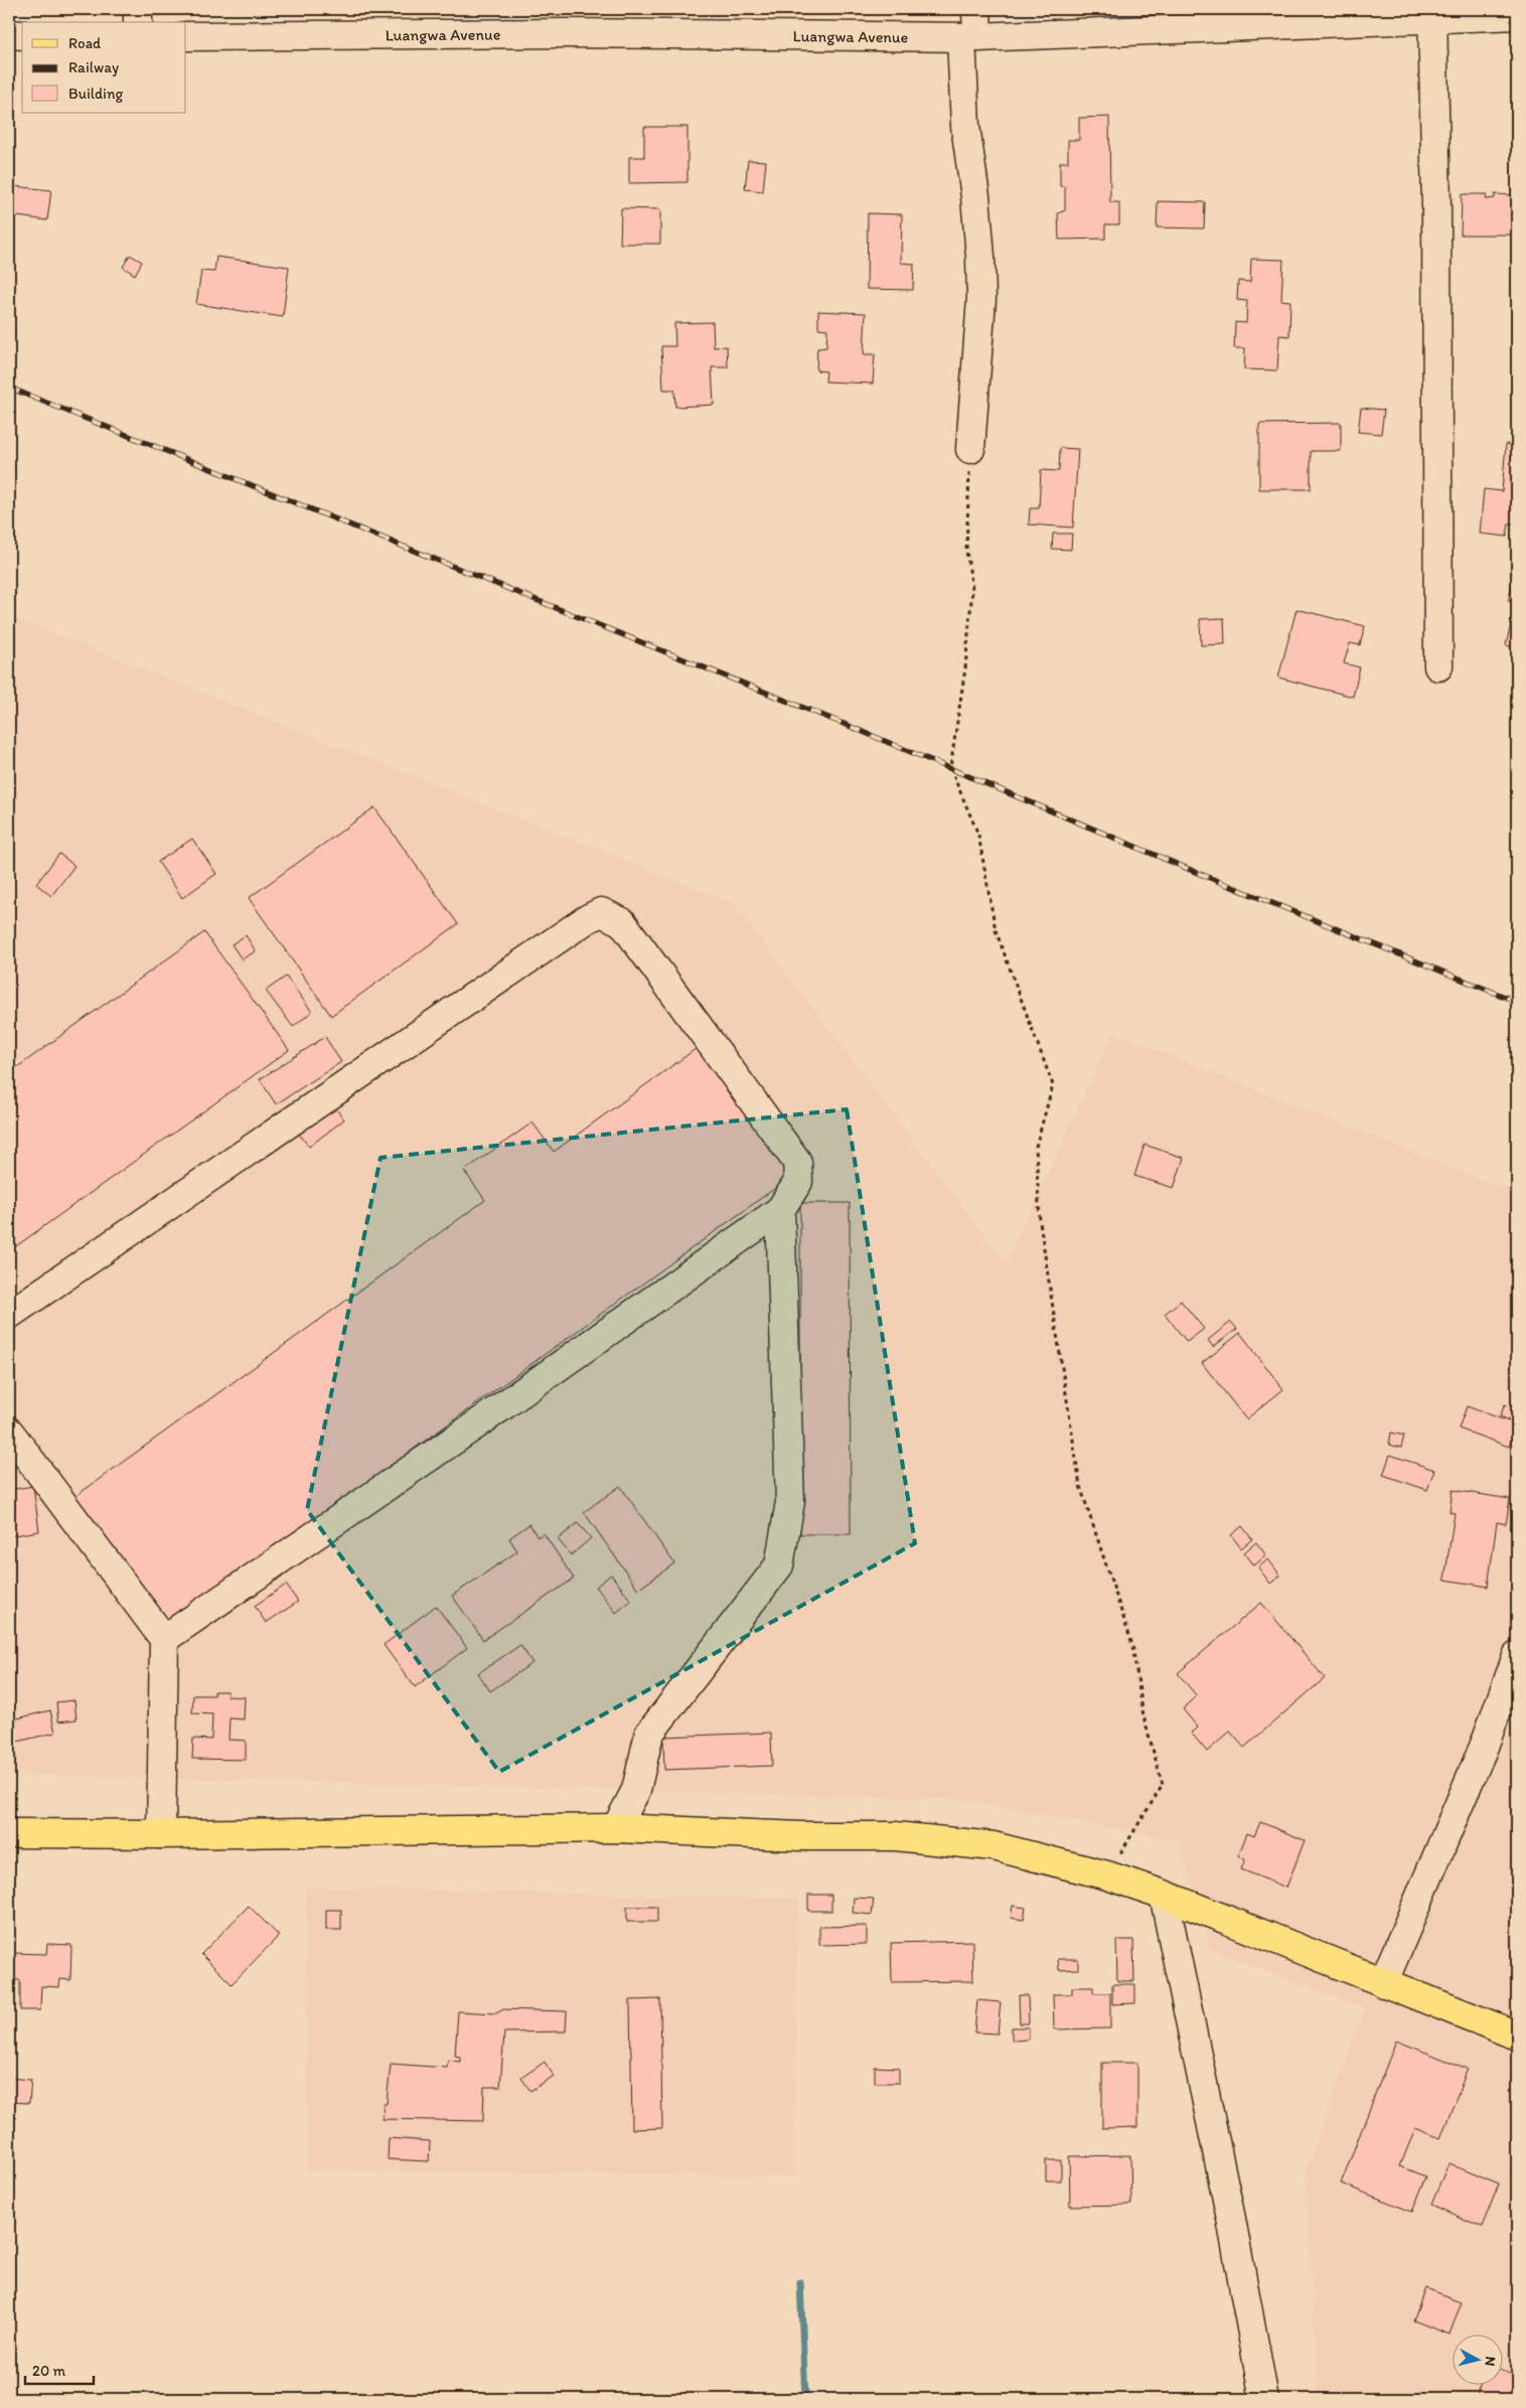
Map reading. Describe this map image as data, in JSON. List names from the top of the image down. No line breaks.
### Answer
{"streets":{"street":["Luangwa Avenue"]},"legend":["Road","Railway","Building"],"scale_bar":"20 m","north":"right"}
